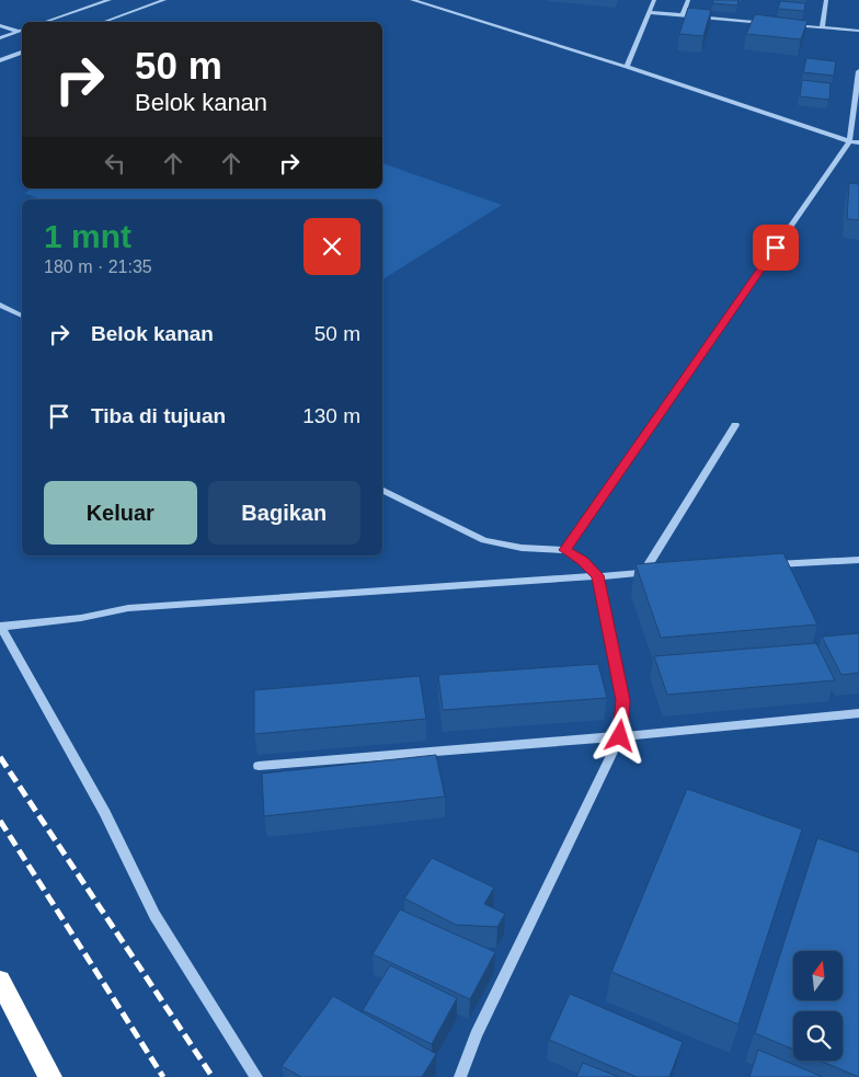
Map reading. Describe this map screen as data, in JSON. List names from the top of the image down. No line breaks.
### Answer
{"north":"top","page":{"turn":["50 m","Belok kanan"],"heading":["1 mnt","180 m · 21:35"],"list":[{"name":"Belok kanan","value":"50 m"},{"name":"Tiba di tujuan","value":"130 m"}],"buttons":["Keluar","Bagikan"]}}
